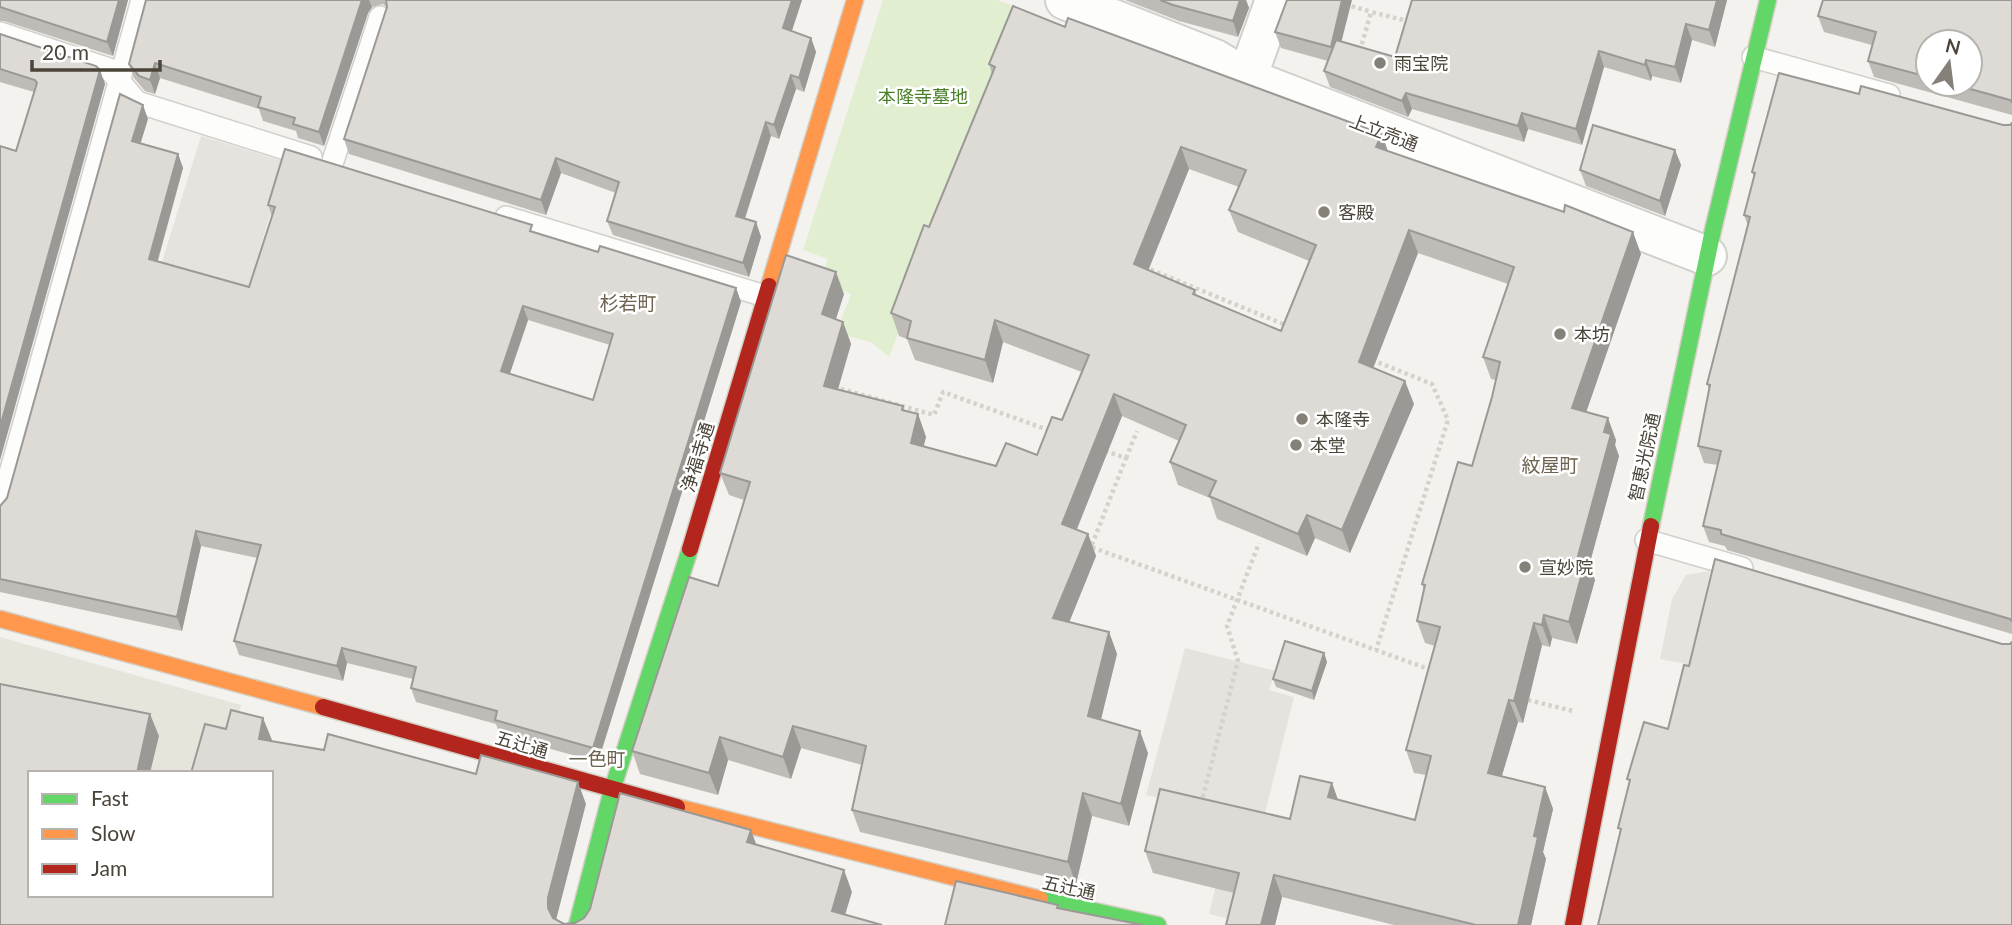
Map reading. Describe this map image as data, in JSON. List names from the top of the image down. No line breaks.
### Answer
{"streets":{"street":["上立売通","浄福寺通","智恵光院通","五辻通"]},"crossings":[["上立売通","智恵光院通"],["浄福寺通","五辻通"]],"districts":["杉若町","紋屋町","一色町"],"parks":["本隆寺墓地"],"places":["雨宝院","客殿","本坊","本隆寺","本堂","宣妙院"],"legend":["Fast","Slow","Jam"],"scale_bar":"20 m","north":"top"}
